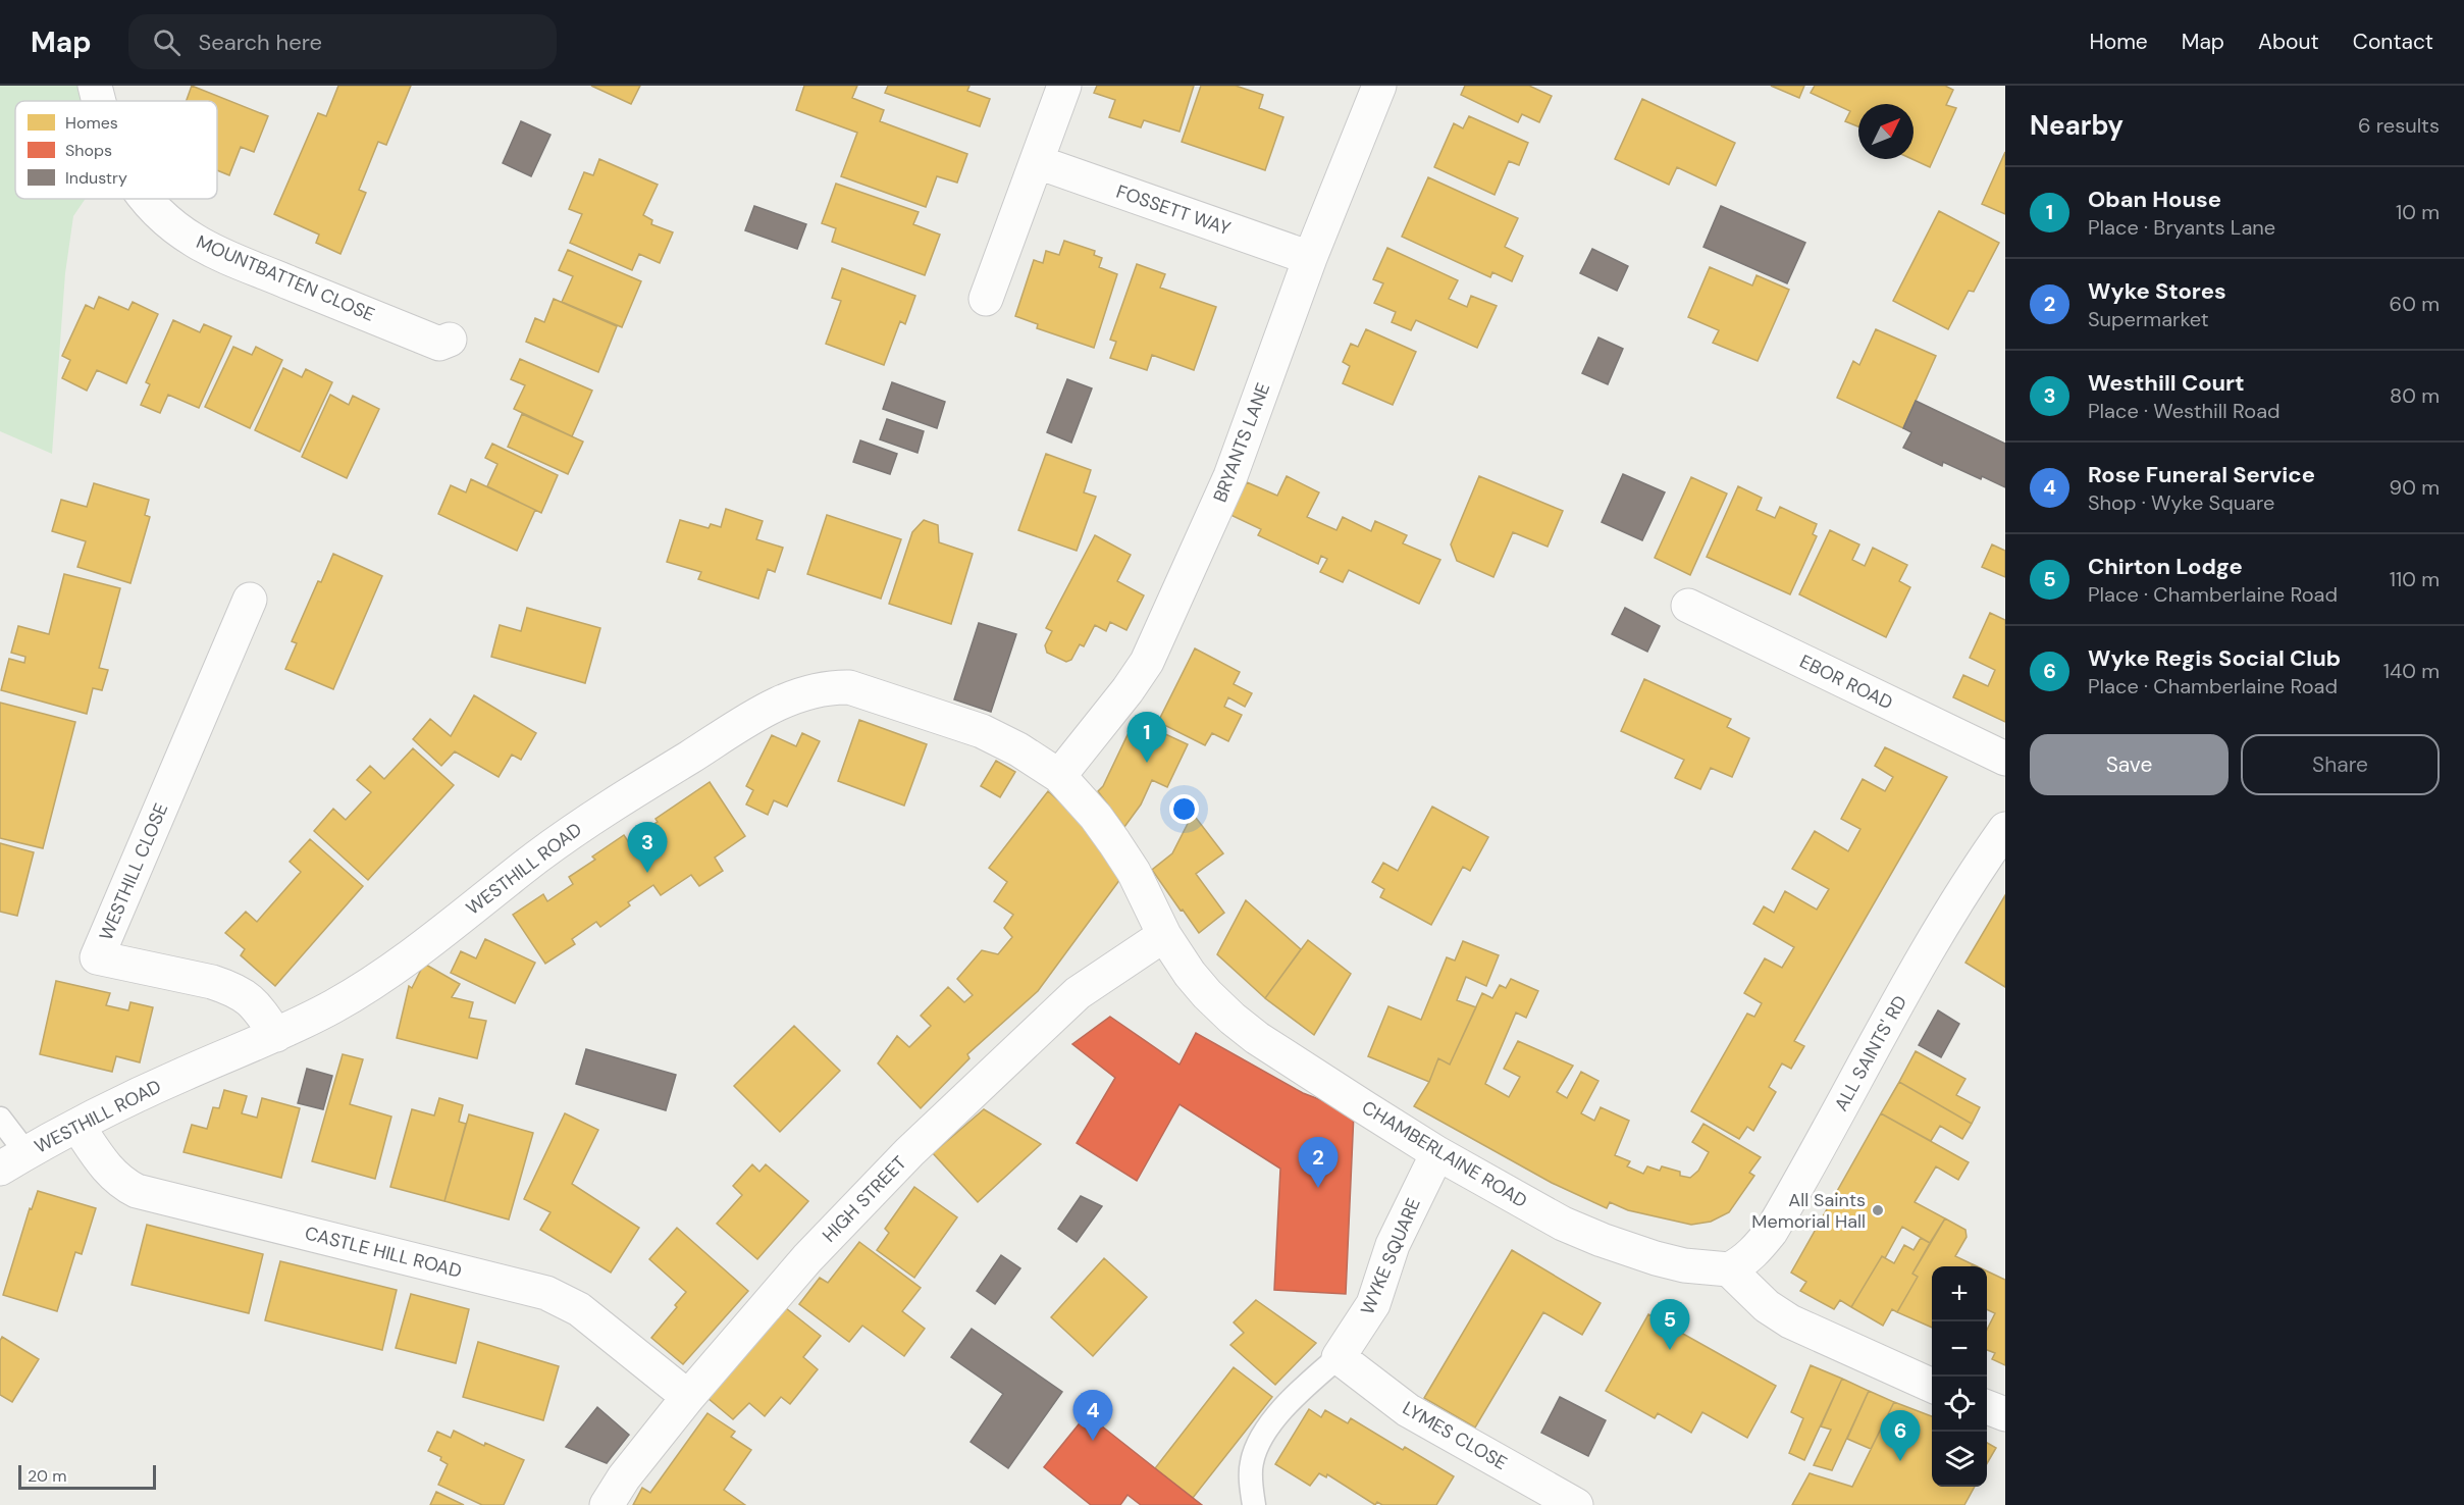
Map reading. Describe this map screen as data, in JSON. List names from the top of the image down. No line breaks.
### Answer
{"streets":{"street":["FOSSETT WAY","MOUNTBATTEN CLOSE","BRYANTS LANE","EBOR ROAD","WESTHILL ROAD","WESTHILL CLOSE","ALL SAINTS' RD","CHAMBERLAINE ROAD","HIGH STREET","CASTLE HILL ROAD","WYKE SQUARE","LYMES CLOSE"]},"crossings":[["FOSSETT WAY","BRYANTS LANE"],["BRYANTS LANE","WESTHILL ROAD"],["BRYANTS LANE","CHAMBERLAINE ROAD"],["WESTHILL ROAD","WESTHILL CLOSE"],["WESTHILL ROAD","CHAMBERLAINE ROAD"],["WESTHILL ROAD","CASTLE HILL ROAD"],["ALL SAINTS' RD","CHAMBERLAINE ROAD"],["CHAMBERLAINE ROAD","HIGH STREET"],["CHAMBERLAINE ROAD","WYKE SQUARE"],["HIGH STREET","CASTLE HILL ROAD"],["WYKE SQUARE","LYMES CLOSE"]],"places":["All Saints Memorial Hall"],"legend":["Homes","Shops","Industry"],"scale_bar":"20 m","north":"top right","page":{"header":"Map","search":"Search here","nav":["Home","Map","About","Contact"],"heading":["Nearby","6 results"],"list":[{"mark":"1","name":"Oban House","note":"Place · Bryants Lane","value":"10 m"},{"mark":"2","name":"Wyke Stores","note":"Supermarket","value":"60 m"},{"mark":"3","name":"Westhill Court","note":"Place · Westhill Road","value":"80 m"},{"mark":"4","name":"Rose Funeral Service","note":"Shop · Wyke Square","value":"90 m"},{"mark":"5","name":"Chirton Lodge","note":"Place · Chamberlaine Road","value":"110 m"},{"mark":"6","name":"Wyke Regis Social Club","note":"Place · Chamberlaine Road","value":"140 m"}],"pins":["1","3","2","5","4","6"],"buttons":["Save","Share"],"map_buttons":["+","−"],"scale":"20 m"}}
